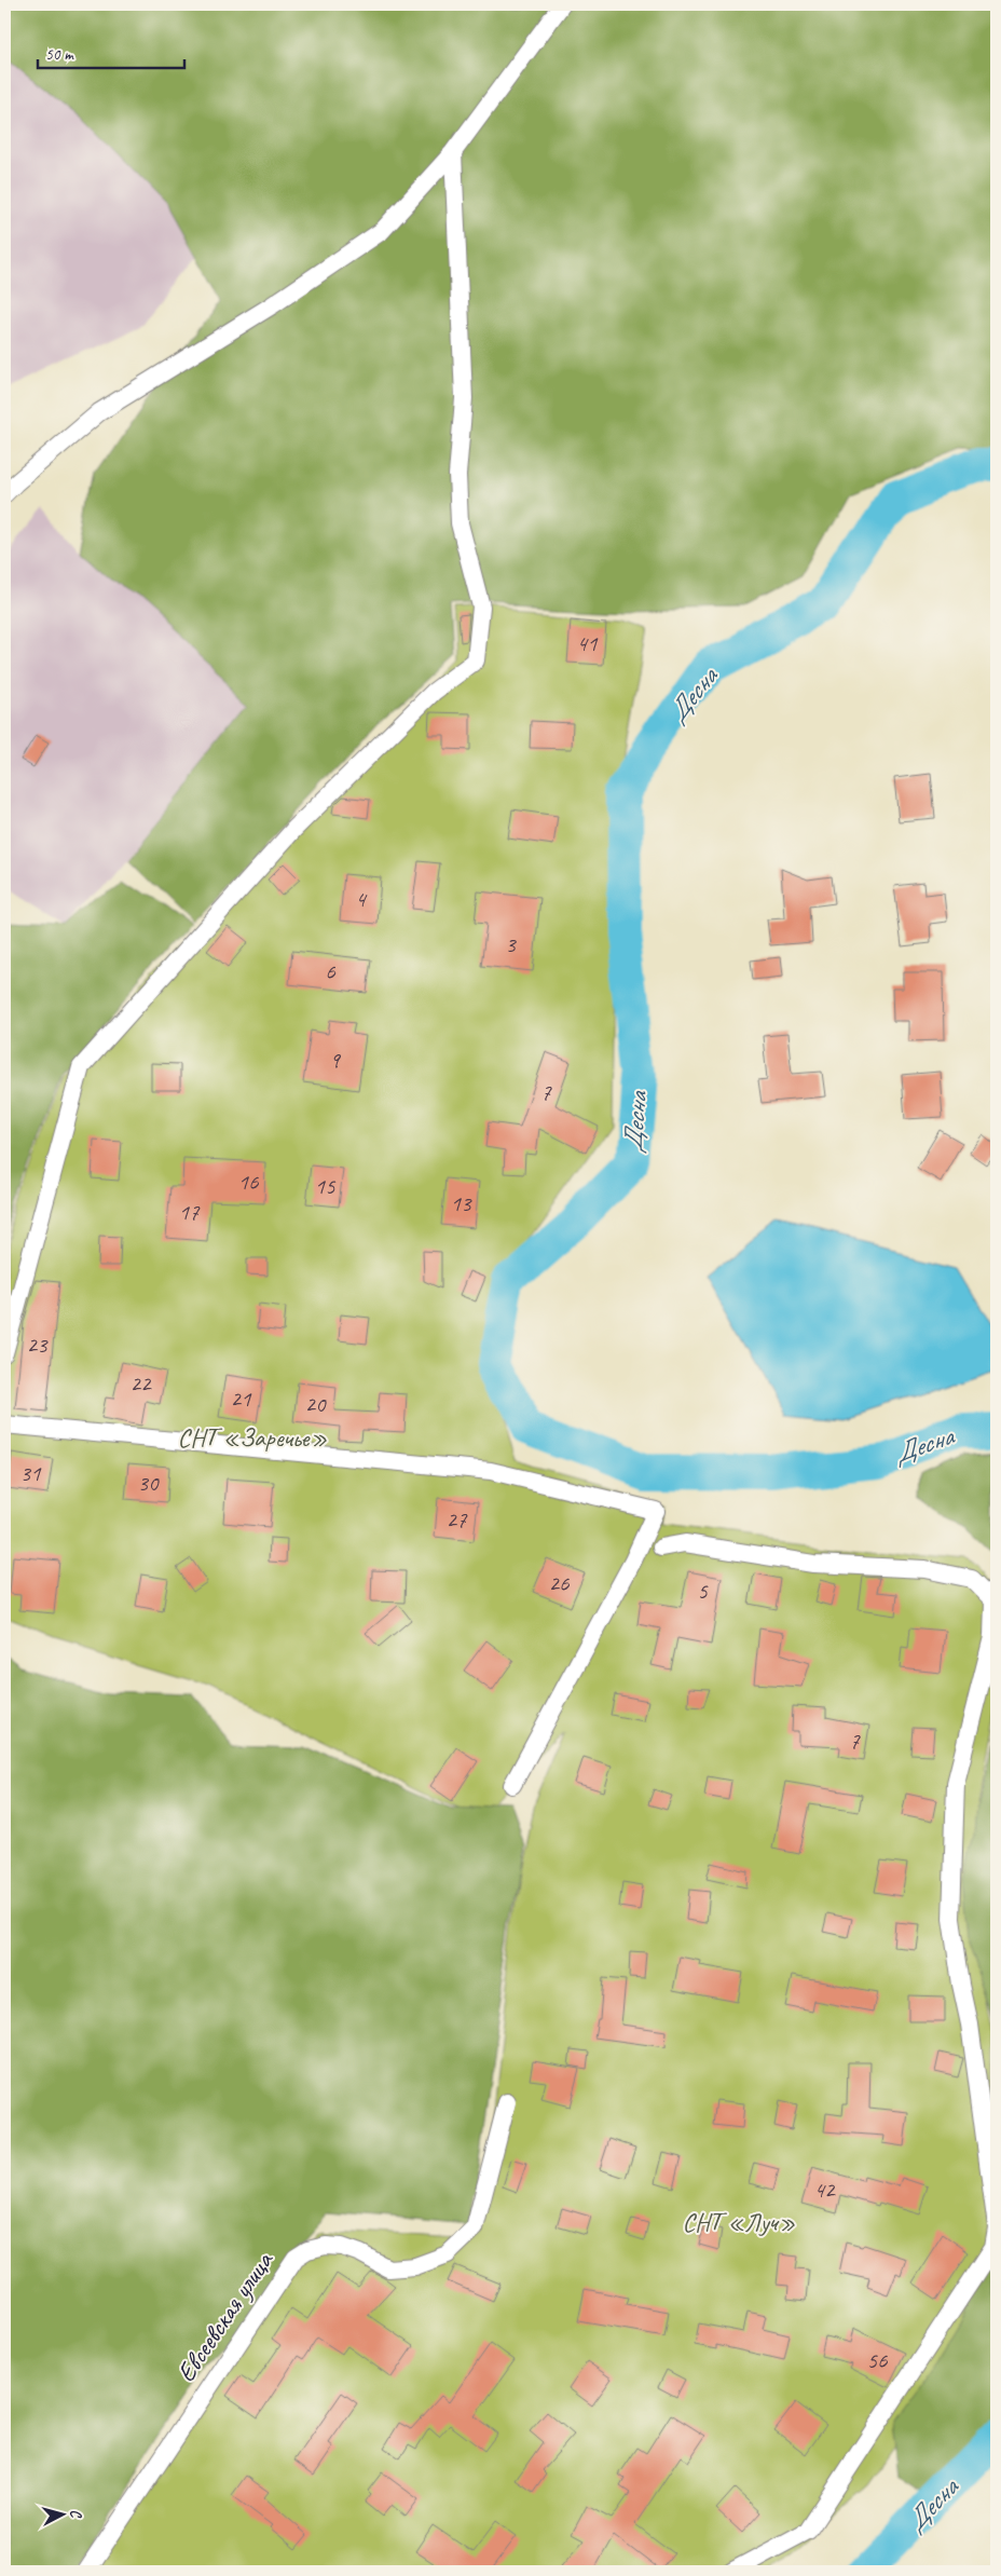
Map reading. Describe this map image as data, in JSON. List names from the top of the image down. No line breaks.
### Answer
{"streets":{"street":["Евсеевская улица"]},"water":["Десна"],"parks":["СНТ «Заречье»","СНТ «Луч»"],"house_numbers":["41","4","3","6","9","7","16","15","13","17","23","22","21","20","31","30","27","26","5","7","42","56"],"scale_bar":"50 m","north":"right"}
